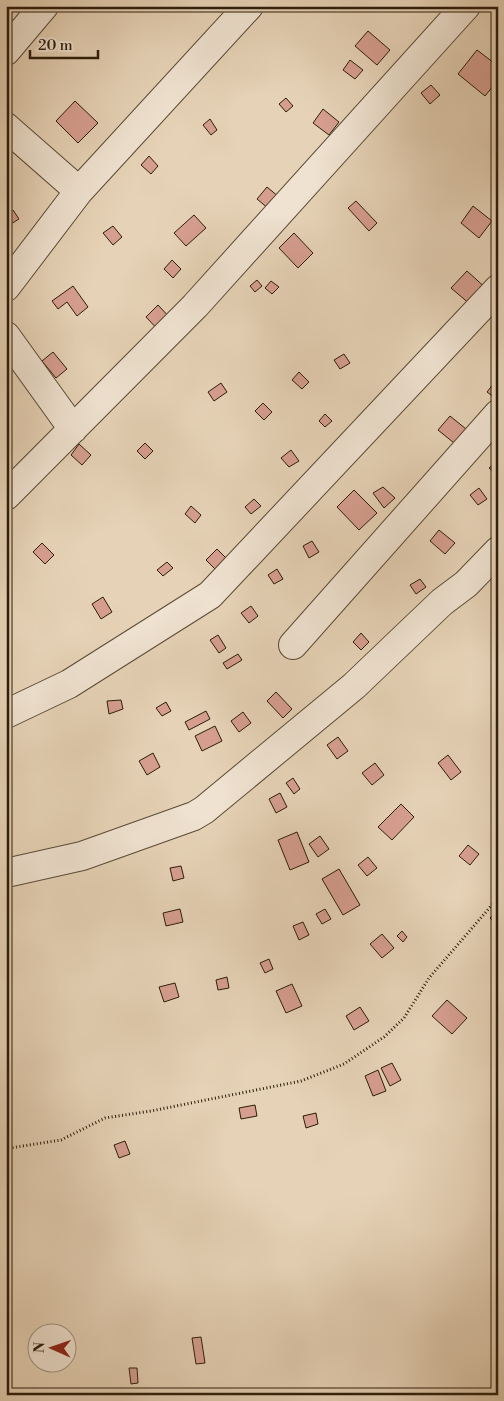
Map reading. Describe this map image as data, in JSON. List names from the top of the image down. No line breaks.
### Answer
{"scale_bar":"20 m","north":"left"}
